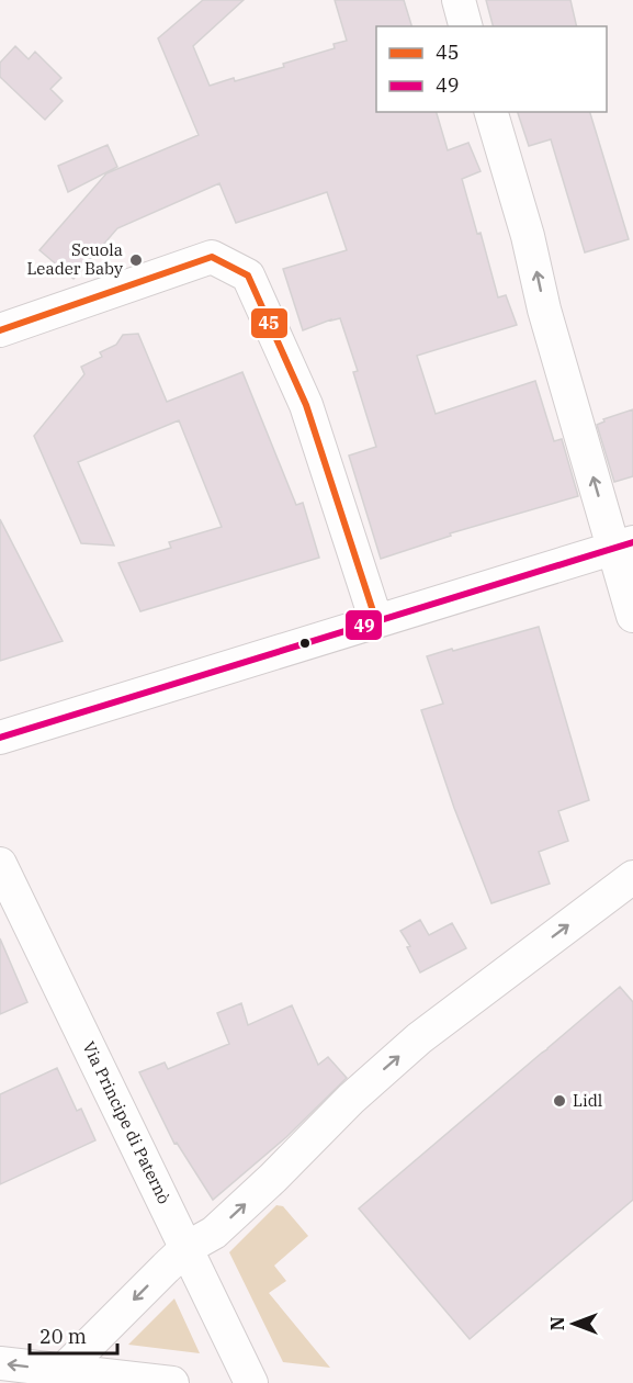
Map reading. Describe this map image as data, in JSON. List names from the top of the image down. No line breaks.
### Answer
{"streets":{"street":["Via Principe di Paternò"]},"places":["Scuola Leader Baby","Lidl"],"lines":["transit line 45","transit line 49"],"legend":["45","49"],"scale_bar":"20 m","north":"left"}
